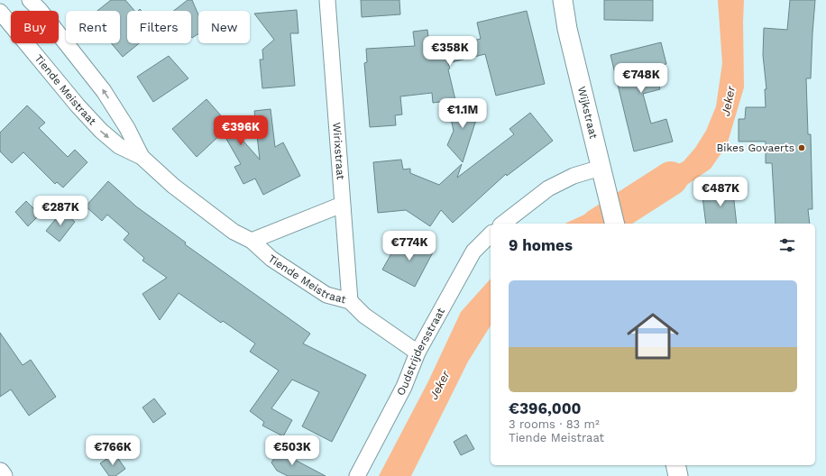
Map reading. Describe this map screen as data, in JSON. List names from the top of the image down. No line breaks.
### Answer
{"streets":{"street":["Tiende Meistraat","Wijkstraat","Wirixstraat","Oudstrijdersstraat"]},"crossings":[["Tiende Meistraat","Wirixstraat"],["Tiende Meistraat","Oudstrijdersstraat"]],"water":["Jeker"],"places":["Bikes Govaerts"],"page":{"chip":["Buy","Rent","Filters","New"],"price":["€358K","€748K","€1.1M","€396K","€487K","€287K","€774K","€766K","€503K"],"heading":"9 homes","list":[{"name":"€396,000","note":"3 rooms · 83 m² · Tiende Meistraat"}]}}
